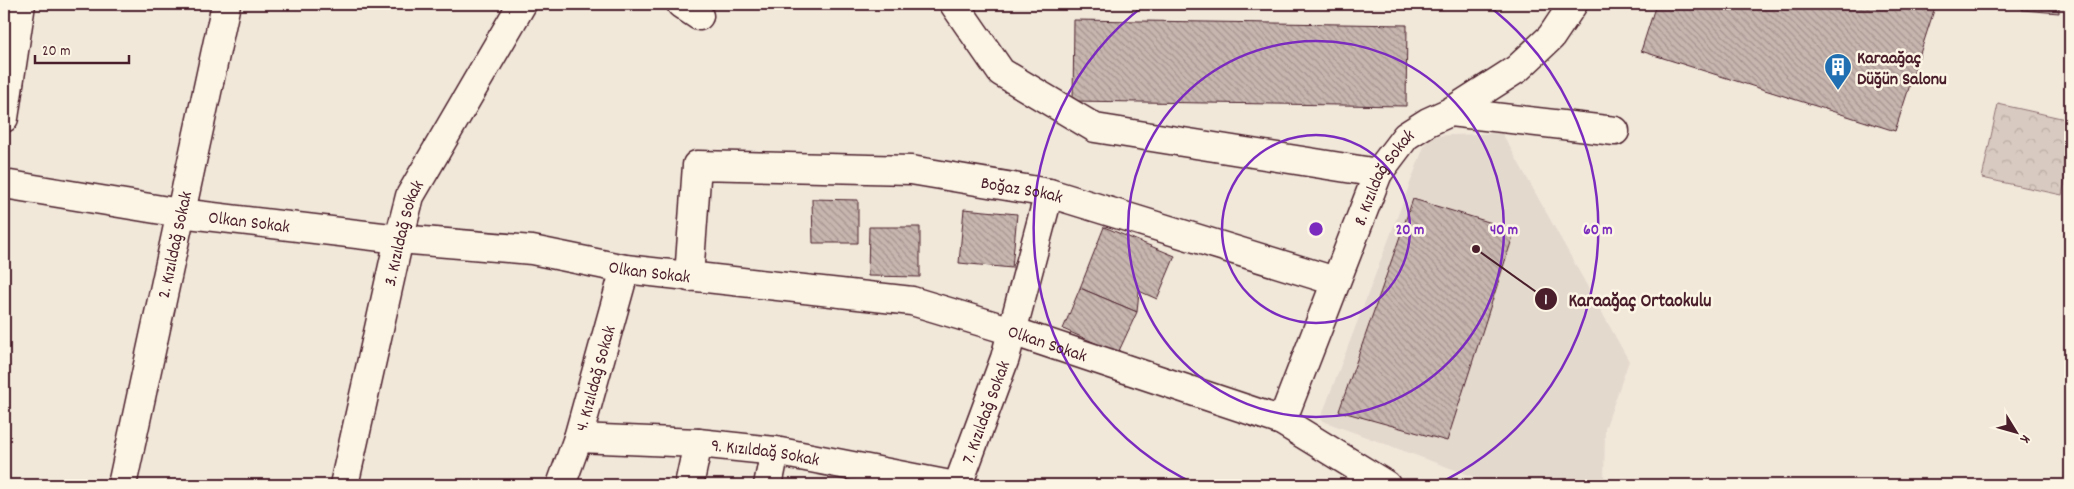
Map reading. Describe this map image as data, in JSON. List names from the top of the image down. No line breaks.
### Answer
{"streets":{"street":["8. Kızıldağ Sokak","Boğaz Sokak","Olkan Sokak","3. Kızıldağ Sokak","2. Kızıldağ Sokak","4. Kızıldağ Sokak","7. Kızıldağ Sokak","9. Kızıldağ Sokak"]},"crossings":[["8. Kızıldağ Sokak","Boğaz Sokak"],["8. Kızıldağ Sokak","Olkan Sokak"],["Boğaz Sokak","Olkan Sokak"],["Boğaz Sokak","7. Kızıldağ Sokak"],["Olkan Sokak","3. Kızıldağ Sokak"],["Olkan Sokak","2. Kızıldağ Sokak"],["Olkan Sokak","4. Kızıldağ Sokak"],["Olkan Sokak","7. Kızıldağ Sokak"],["4. Kızıldağ Sokak","9. Kızıldağ Sokak"]],"places":{"building":["Karaağaç Düğün Salonu"],"other":["Karaağaç Ortaokulu"]},"scale_bar":"20 m","north":"bottom right","rings":["20 m","40 m","60 m"]}
